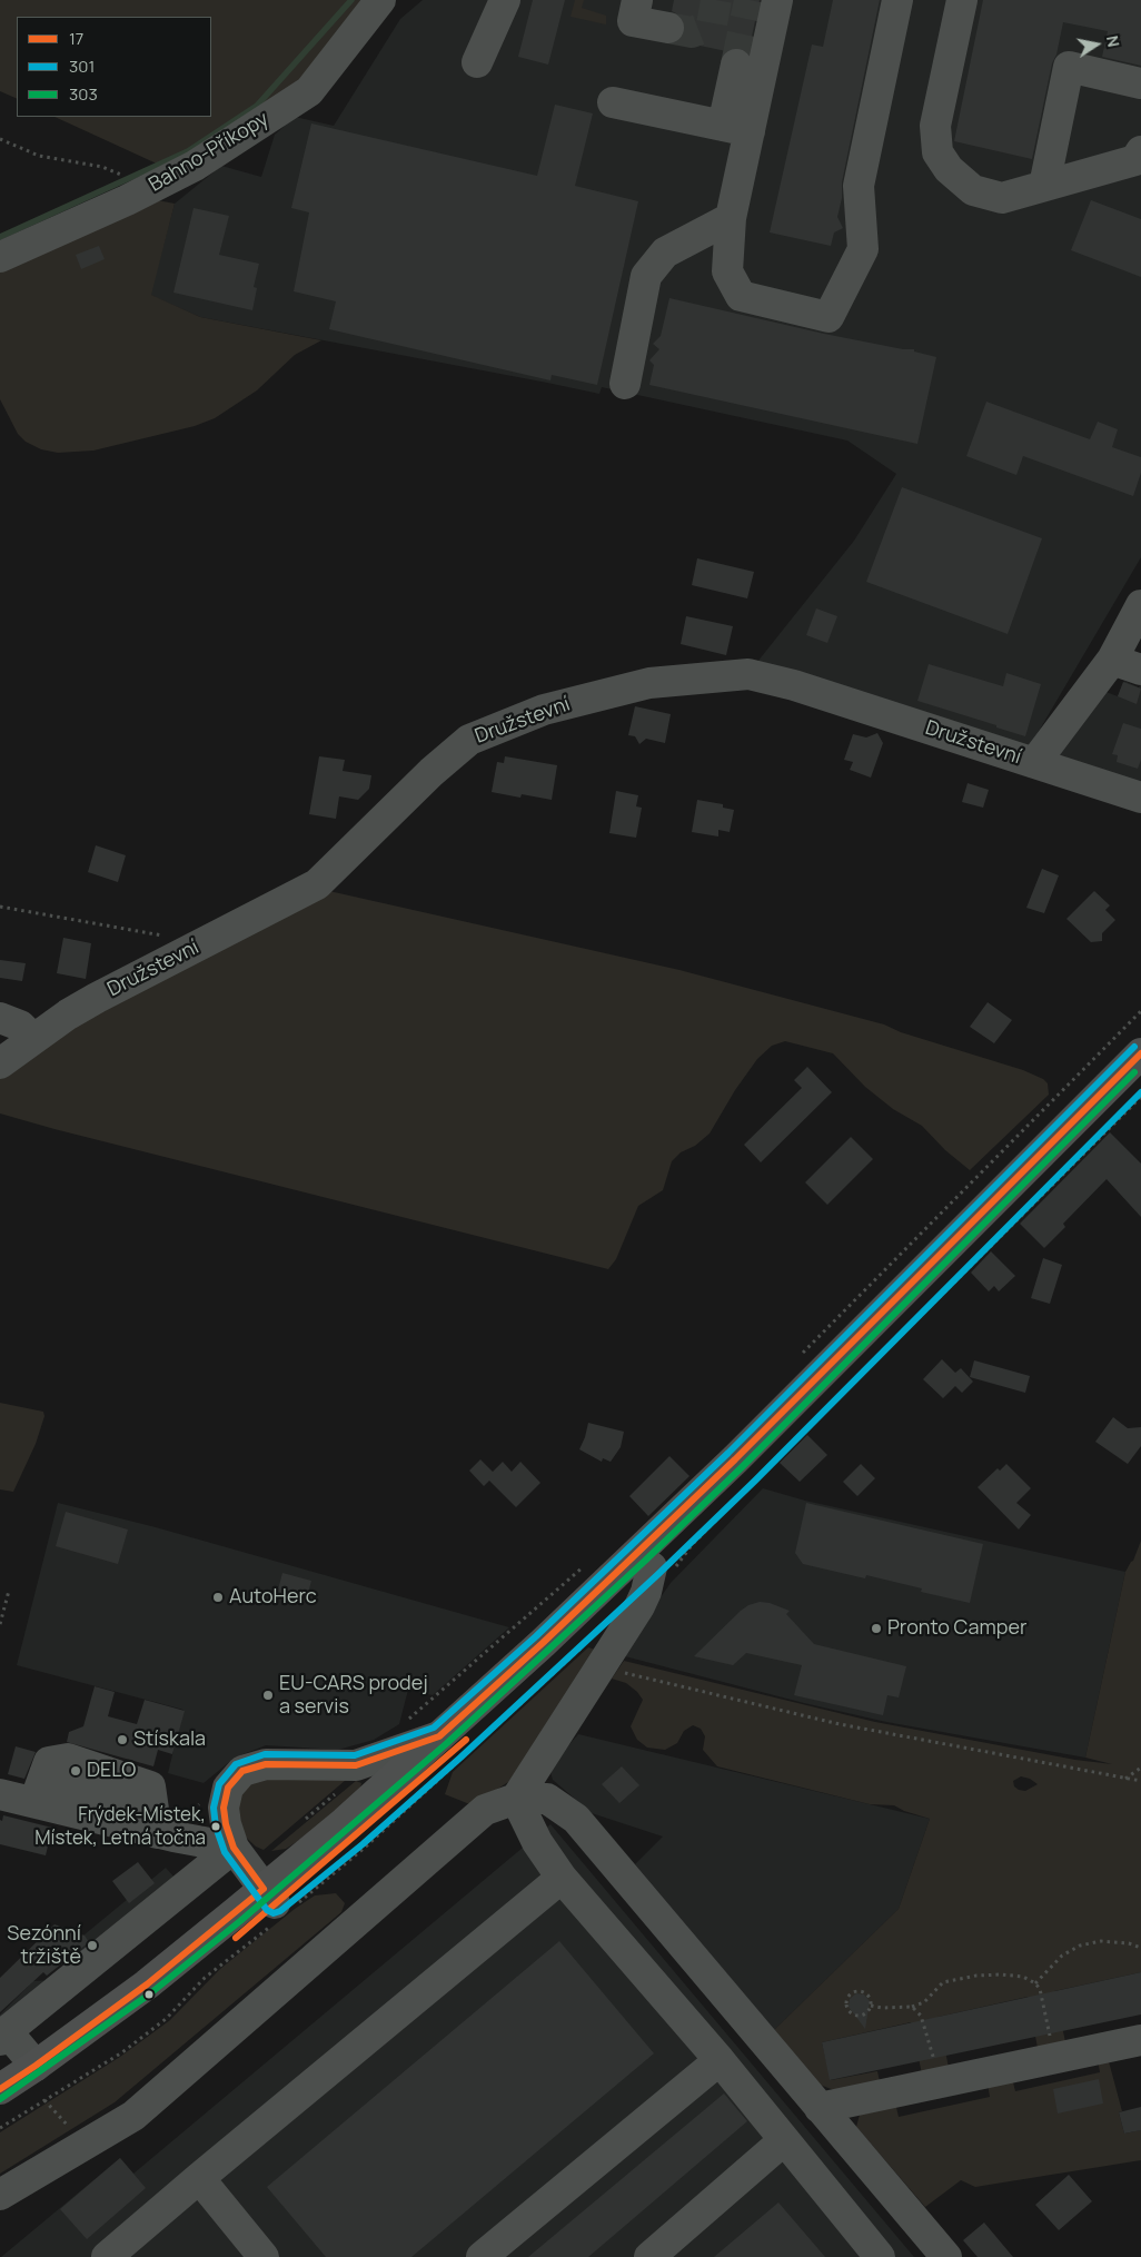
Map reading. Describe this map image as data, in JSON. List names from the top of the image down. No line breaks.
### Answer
{"streets":{"street":["Bahno-Příkopy","Družstevní"]},"places":["AutoHerc","Pronto Camper","EU-CARS prodej a servis","Stískala","DELO","Frýdek-Místek, Místek, Letná točna","Sezónní tržiště"],"lines":["transit line 301","transit line 17","transit line 303"],"legend":["17","301","303"],"north":"right"}
